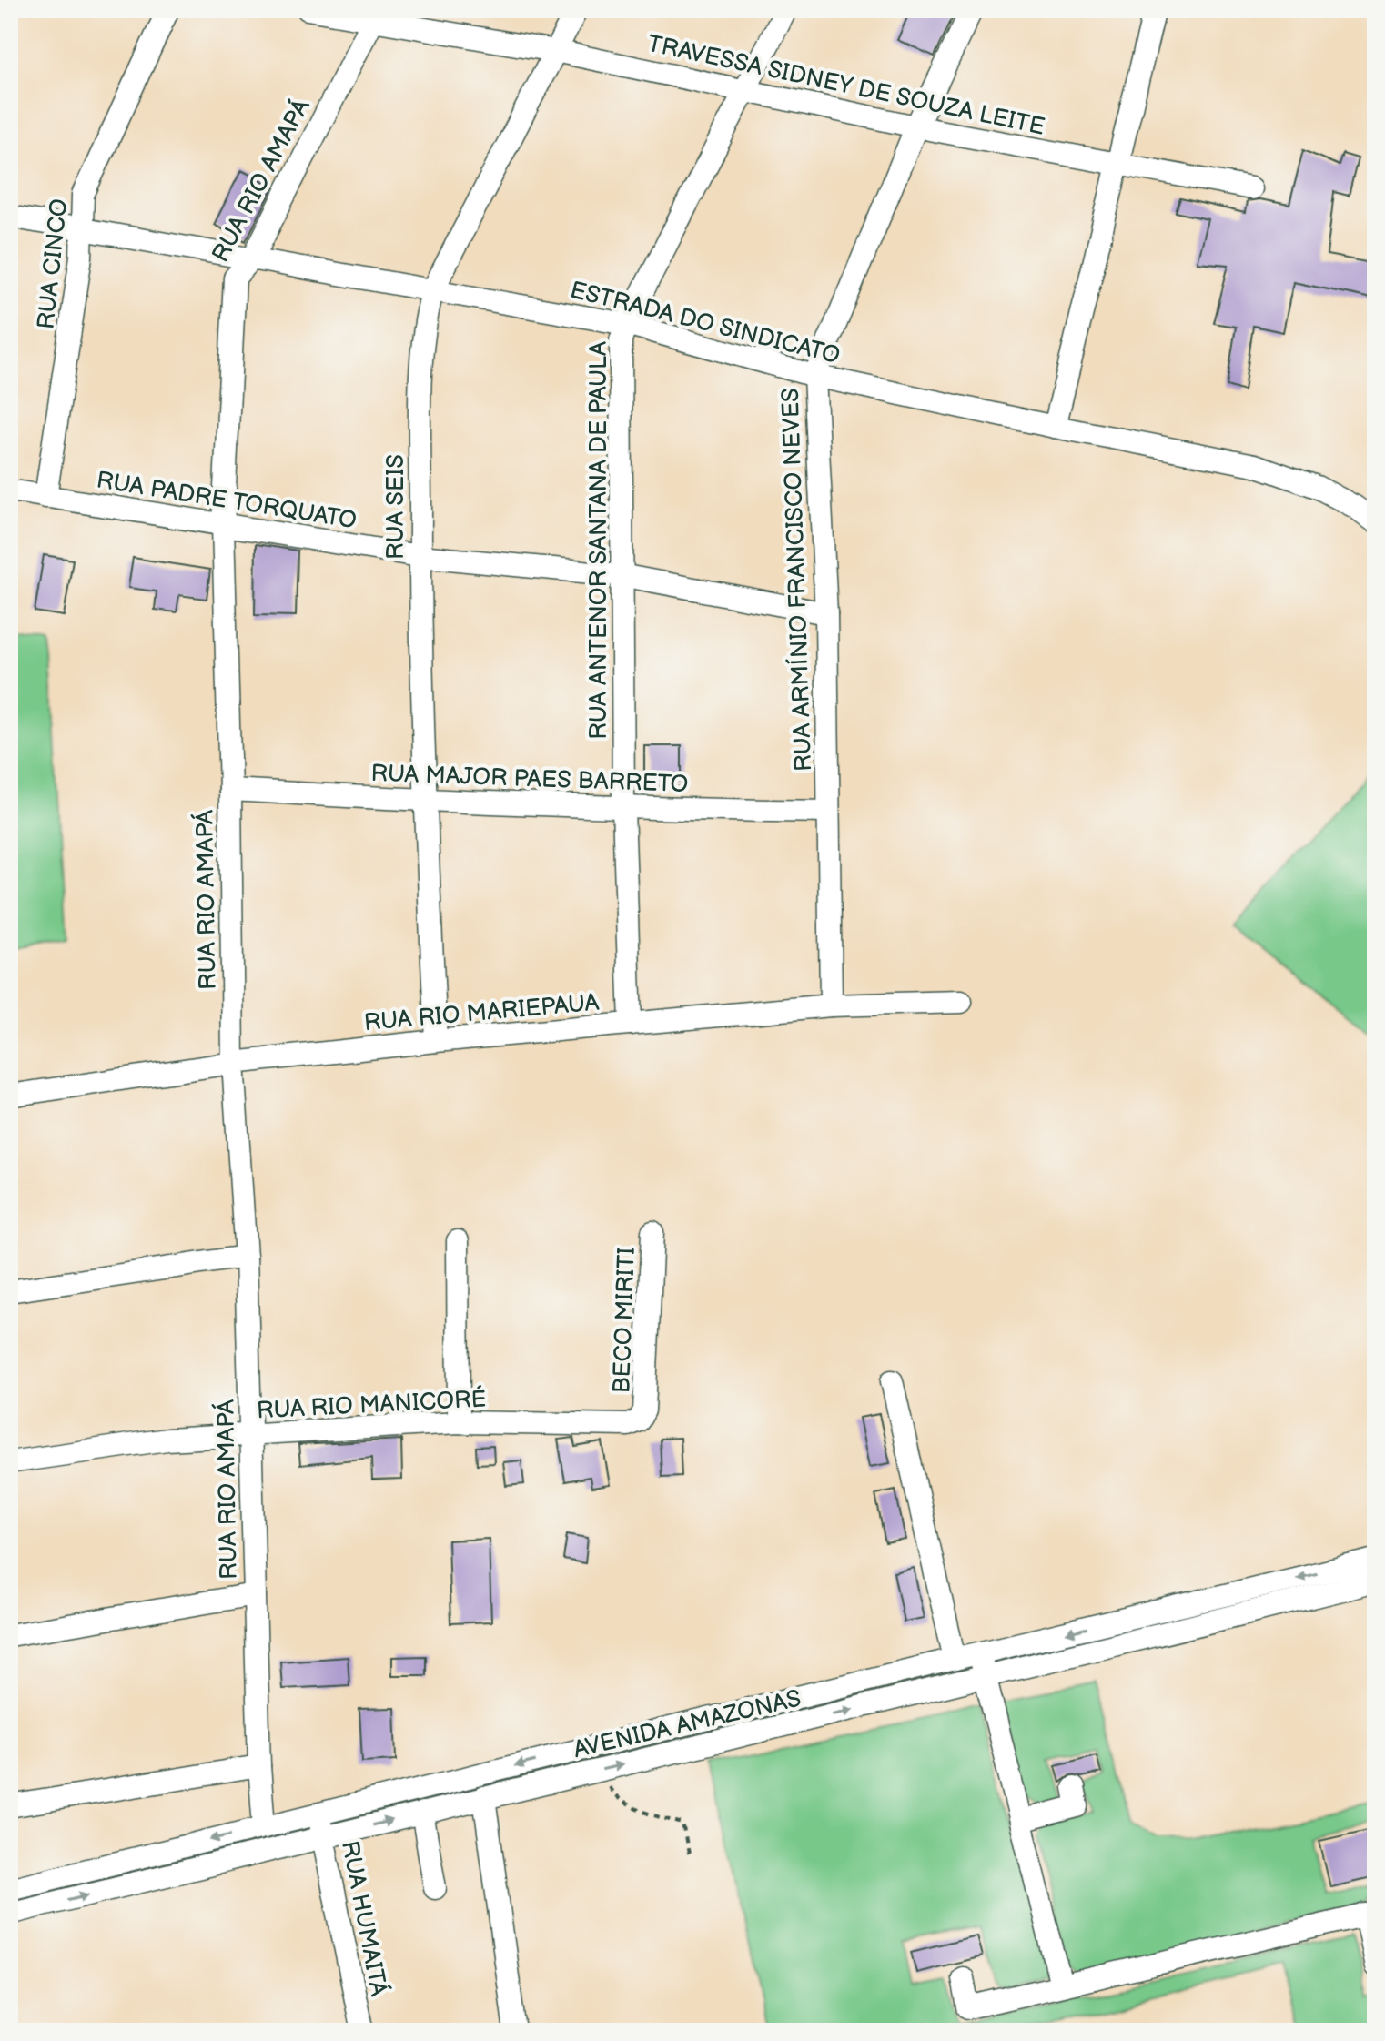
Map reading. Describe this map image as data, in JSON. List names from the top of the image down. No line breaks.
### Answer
{"streets":{"street":["TRAVESSA SIDNEY DE SOUZA LEITE","RUA RIO AMAPÁ","RUA CINCO","ESTRADA DO SINDICATO","RUA PADRE TORQUATO","RUA SEIS","RUA ANTENOR SANTANA DE PAULA","RUA ARMÍNIO FRANCISCO NEVES","RUA MAJOR PAES BARRETO","RUA RIO MARIEPAUA","BECO MIRITI","RUA RIO MANICORÉ","AVENIDA AMAZONAS","RUA HUMAITÁ"]},"crossings":[["TRAVESSA SIDNEY DE SOUZA LEITE","RUA RIO AMAPÁ"],["TRAVESSA SIDNEY DE SOUZA LEITE","RUA SEIS"],["TRAVESSA SIDNEY DE SOUZA LEITE","RUA ANTENOR SANTANA DE PAULA"],["TRAVESSA SIDNEY DE SOUZA LEITE","RUA ARMÍNIO FRANCISCO NEVES"],["RUA RIO AMAPÁ","ESTRADA DO SINDICATO"],["RUA RIO AMAPÁ","RUA PADRE TORQUATO"],["RUA RIO AMAPÁ","RUA MAJOR PAES BARRETO"],["RUA RIO AMAPÁ","RUA RIO MARIEPAUA"],["RUA RIO AMAPÁ","RUA RIO MANICORÉ"],["RUA RIO AMAPÁ","AVENIDA AMAZONAS"],["RUA CINCO","ESTRADA DO SINDICATO"],["RUA CINCO","RUA PADRE TORQUATO"],["ESTRADA DO SINDICATO","RUA SEIS"],["ESTRADA DO SINDICATO","RUA ANTENOR SANTANA DE PAULA"],["ESTRADA DO SINDICATO","RUA ARMÍNIO FRANCISCO NEVES"],["RUA PADRE TORQUATO","RUA SEIS"],["RUA PADRE TORQUATO","RUA ANTENOR SANTANA DE PAULA"],["RUA PADRE TORQUATO","RUA ARMÍNIO FRANCISCO NEVES"],["RUA SEIS","RUA MAJOR PAES BARRETO"],["RUA SEIS","RUA RIO MARIEPAUA"],["RUA ANTENOR SANTANA DE PAULA","RUA MAJOR PAES BARRETO"],["RUA ANTENOR SANTANA DE PAULA","RUA RIO MARIEPAUA"],["RUA ARMÍNIO FRANCISCO NEVES","RUA MAJOR PAES BARRETO"],["RUA ARMÍNIO FRANCISCO NEVES","RUA RIO MARIEPAUA"],["BECO MIRITI","RUA RIO MANICORÉ"],["AVENIDA AMAZONAS","RUA HUMAITÁ"]]}
